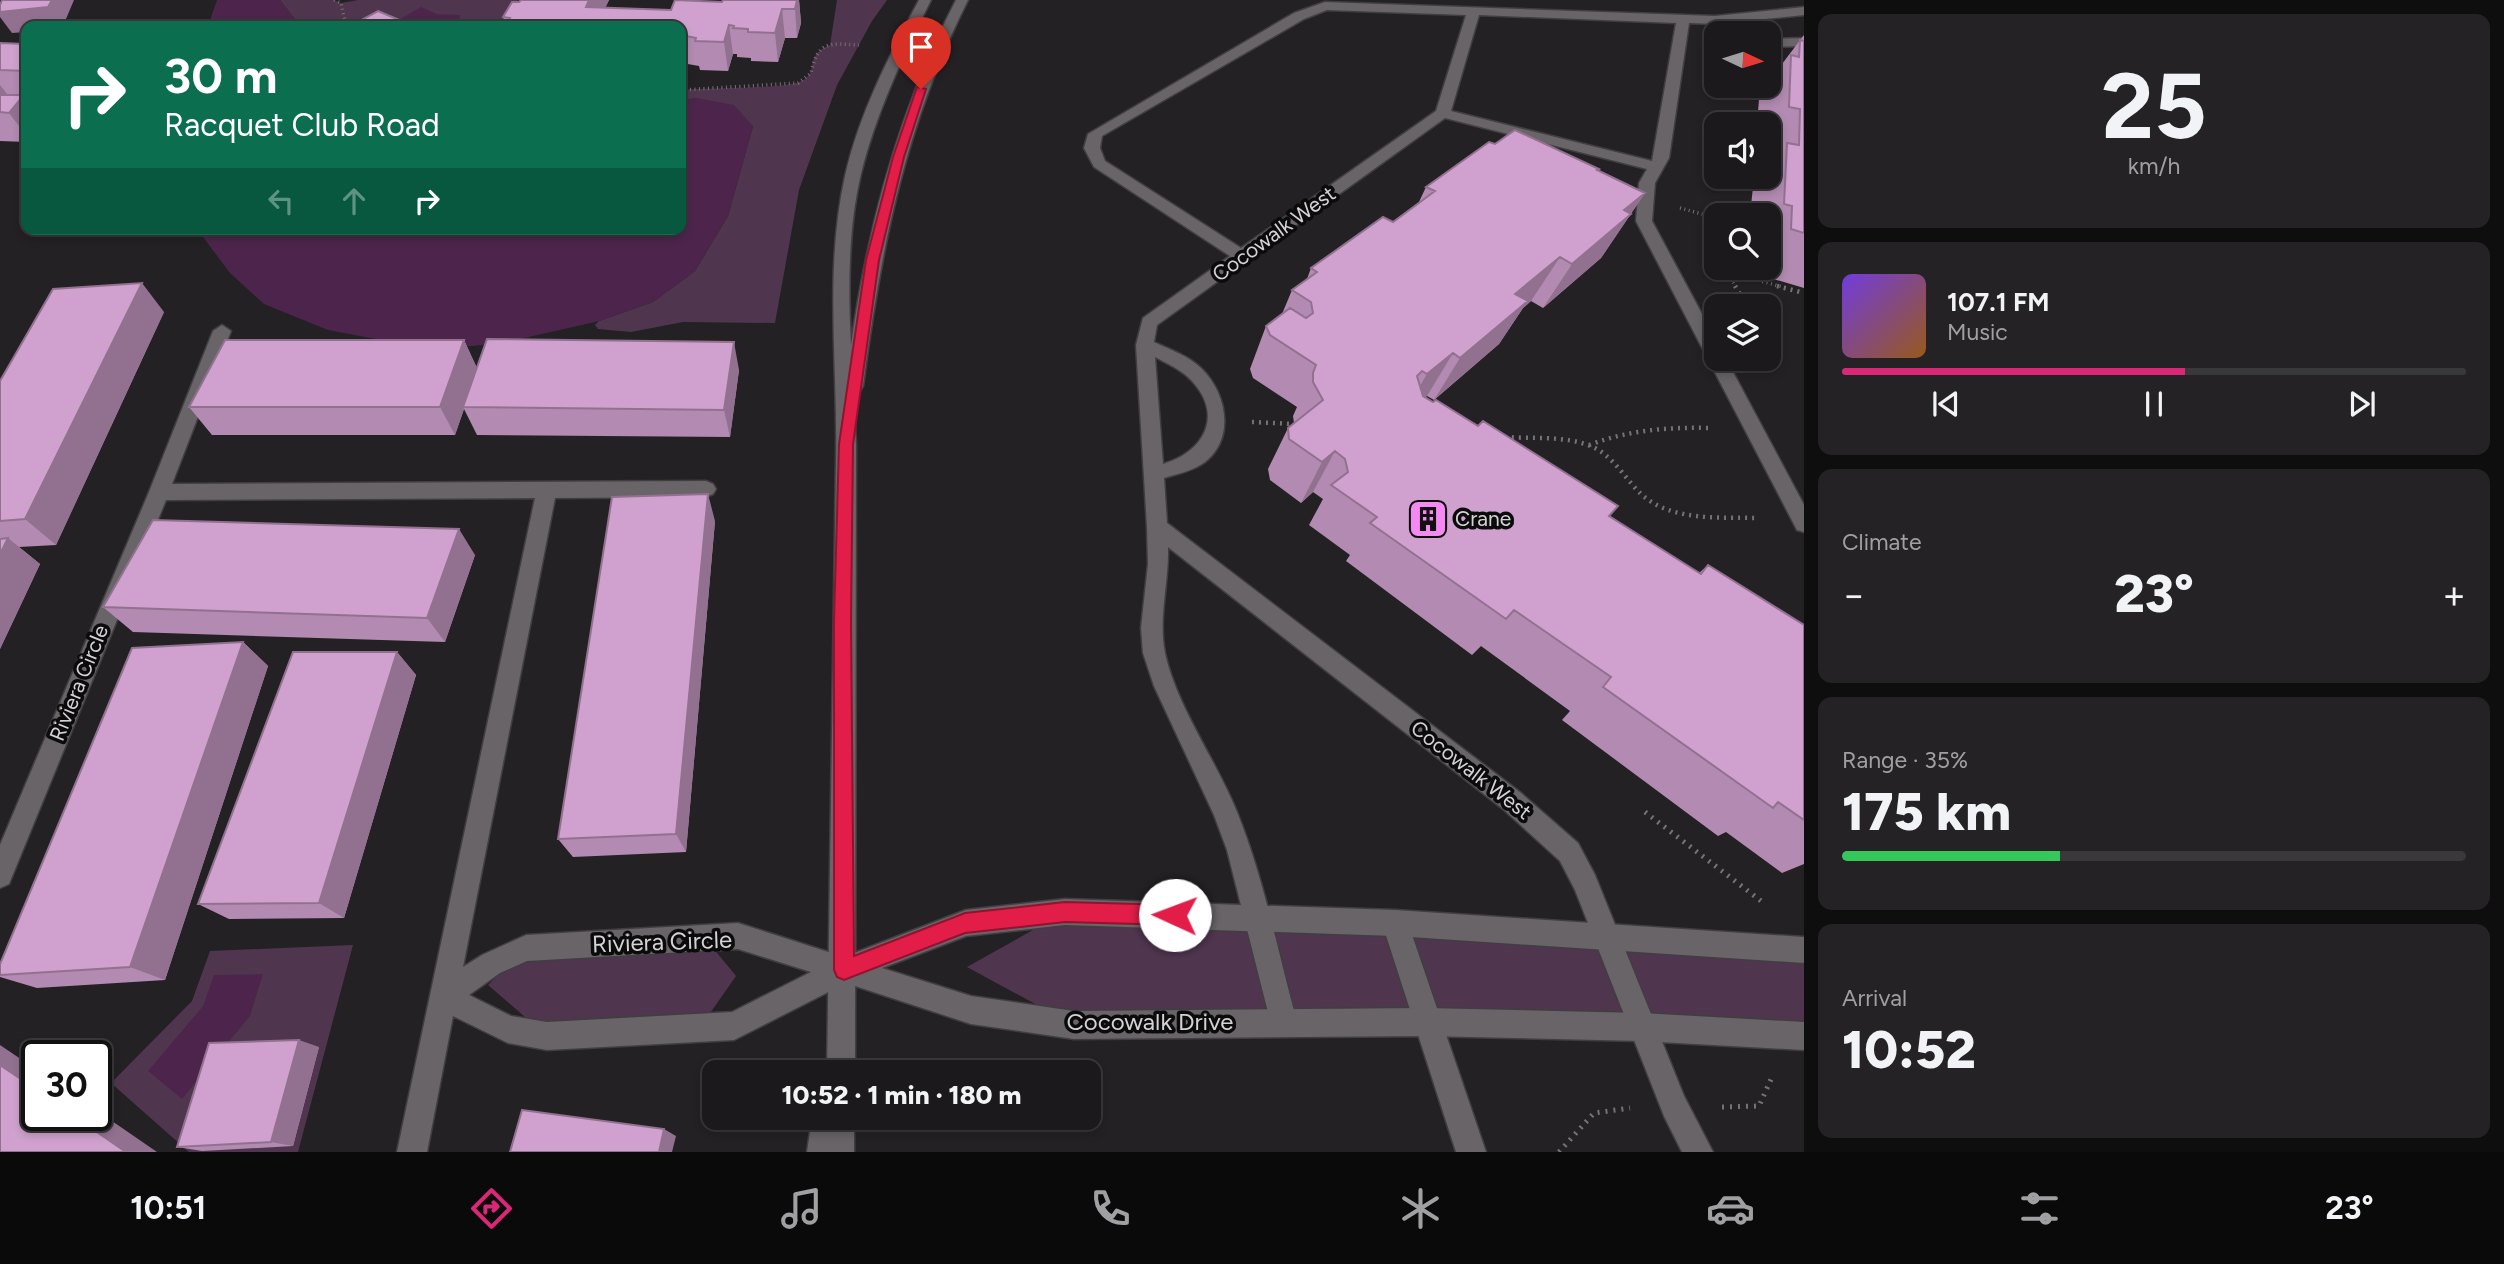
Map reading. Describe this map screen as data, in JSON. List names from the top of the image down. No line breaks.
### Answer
{"streets":{"street":["Cocowalk West","Riviera Circle","Cocowalk Drive"]},"crossings":[["Cocowalk West","Cocowalk Drive"],["Riviera Circle","Cocowalk Drive"]],"places":{"building":["Crane"]},"north":"right","page":{"tile":[["25","km/h"],"Climate",["Range · 35%","175 km"],["Arrival","10:52"]],"turn":["30 m","Racquet Club Road"],"song":["107.1 FM","Music"],"heat":["−","23°","+"],"limit":"30","trip":"10:52 · 1 min · 180 m","tabs":["10:51","23°"]}}
